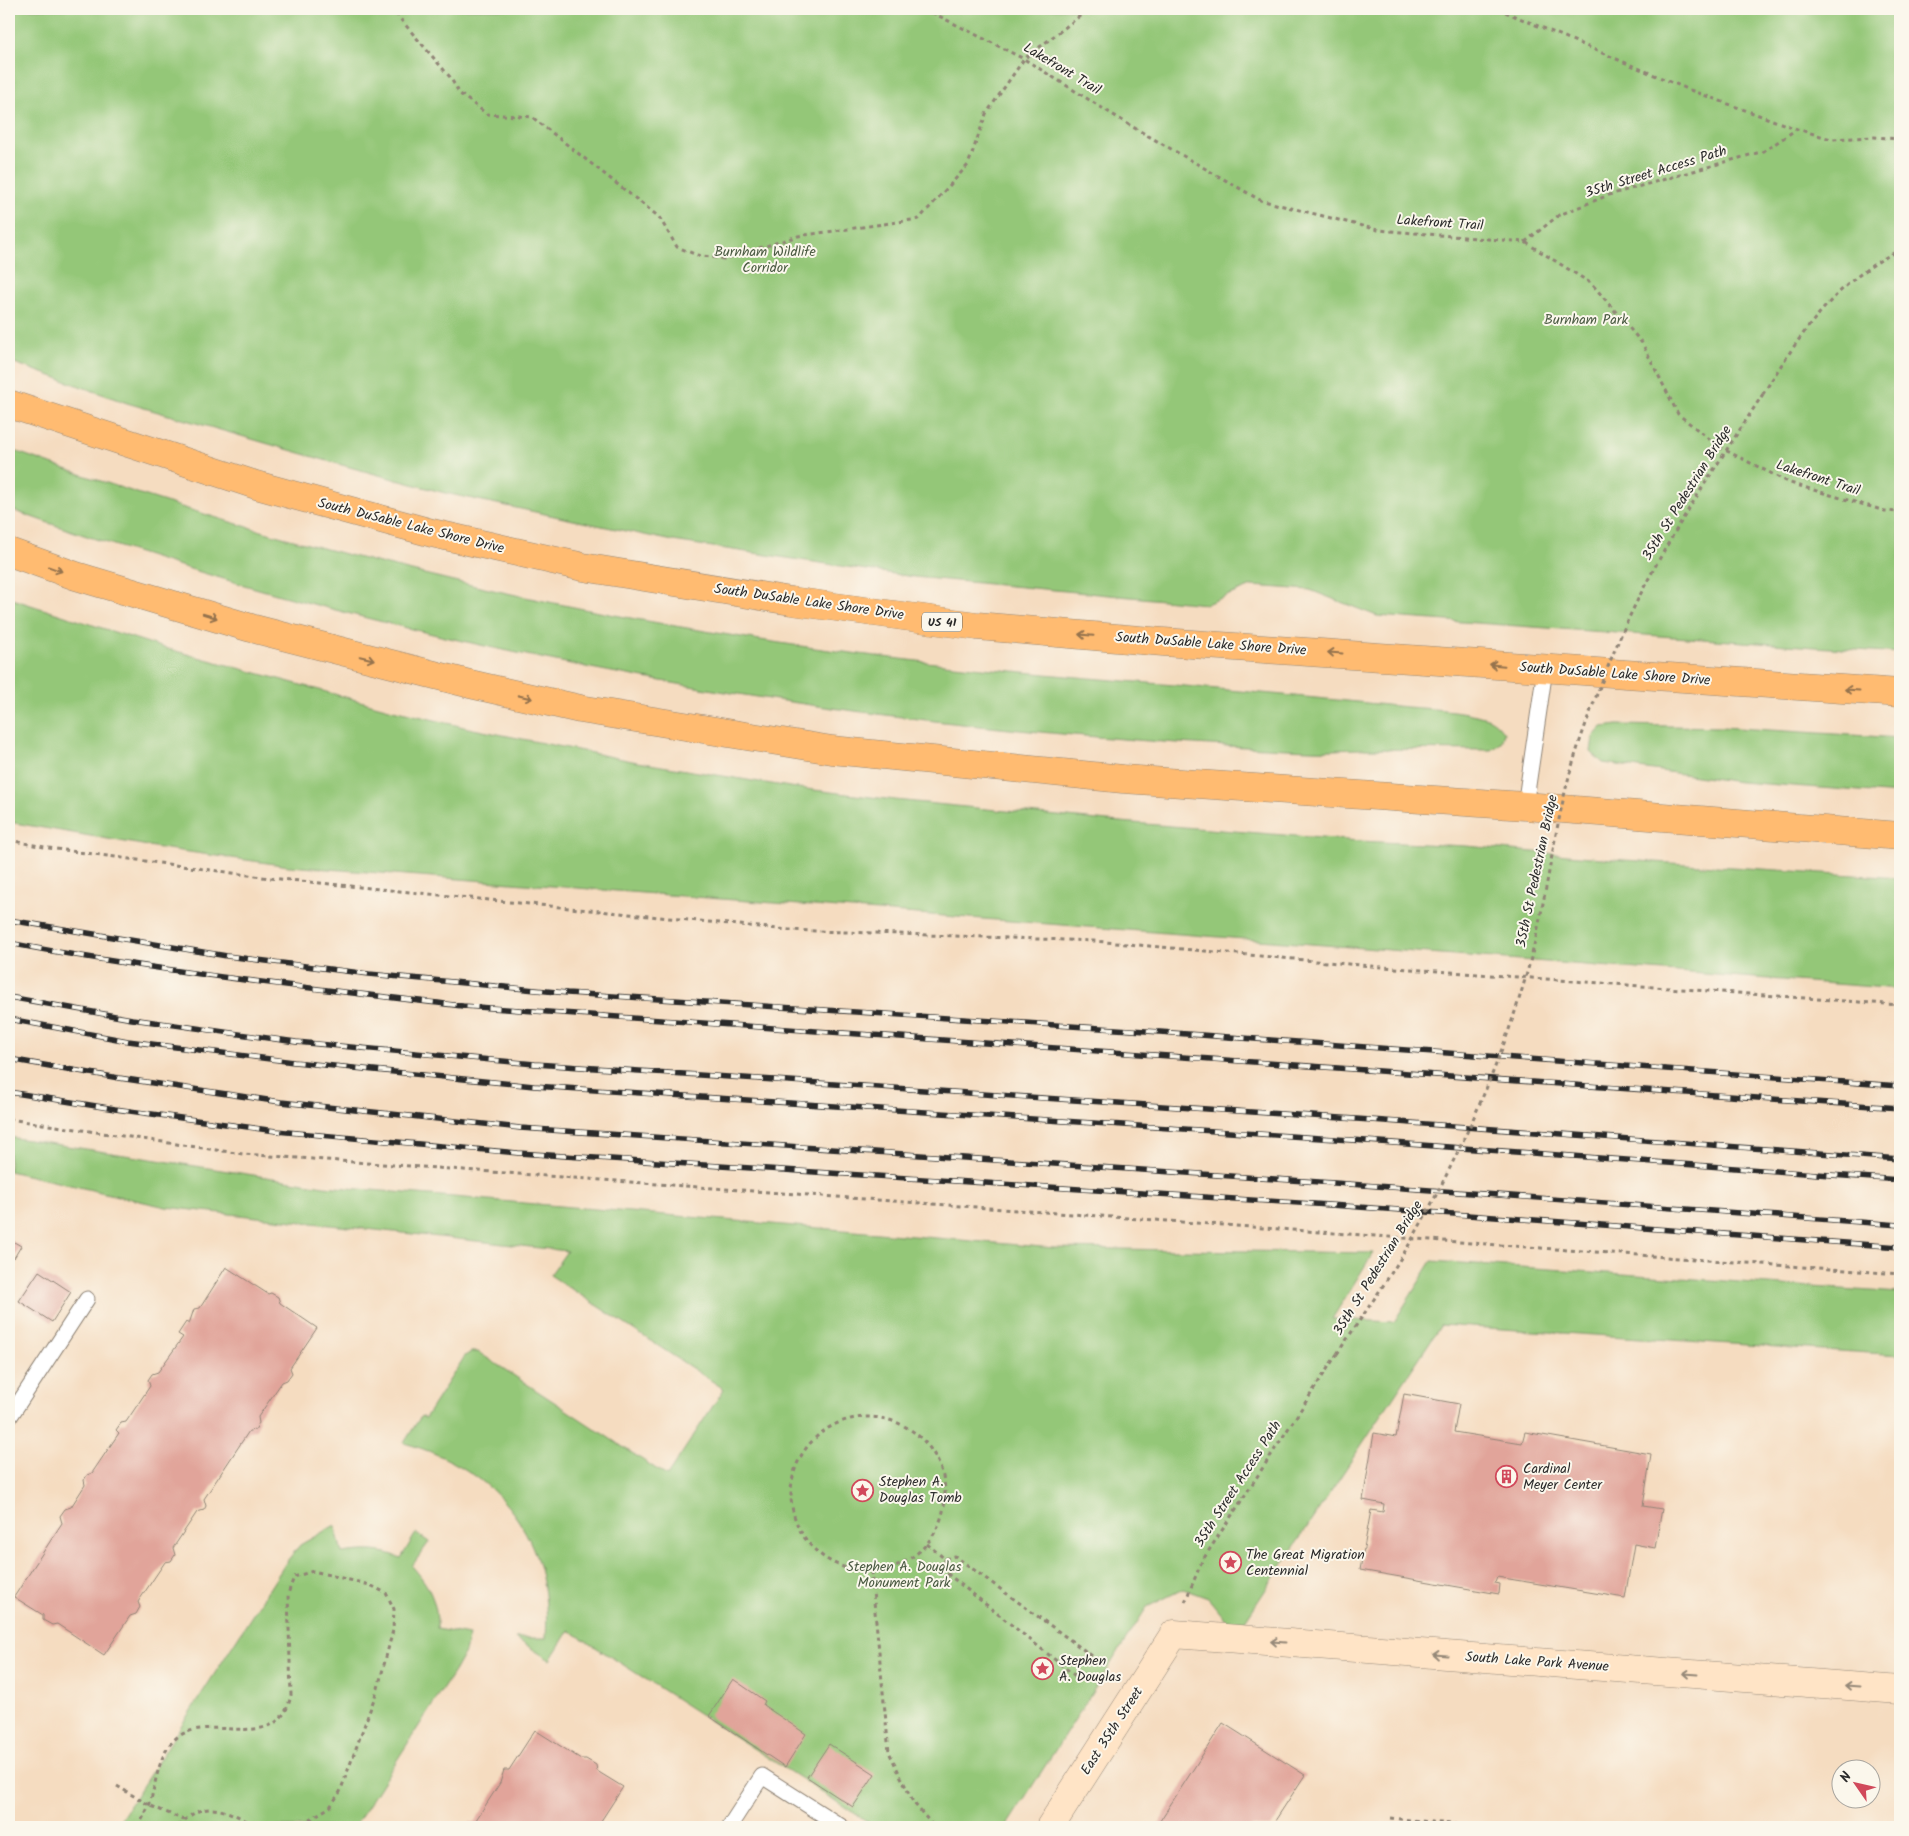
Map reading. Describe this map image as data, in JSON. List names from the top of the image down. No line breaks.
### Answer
{"streets":{"highway":["South DuSable Lake Shore Drive","US 41"],"street":["South Lake Park Avenue","East 35th Street"],"path":["Lakefront Trail","35th Street Access Path","35th St Pedestrian Bridge"]},"crossings":[["Lakefront Trail","35th Street Access Path"],["35th Street Access Path","35th St Pedestrian Bridge"],["35th Street Access Path","South Lake Park Avenue"],["35th Street Access Path","East 35th Street"],["South Lake Park Avenue","East 35th Street"]],"one_way":["South Lake Park Avenue"],"parks":["Burnham Wildlife Corridor","Burnham Park","Stephen A. Douglas Monument Park"],"places":{"building":["Cardinal Meyer Center"],"place":["Stephen A. Douglas Tomb","The Great Migration Centennial","Stephen A. Douglas"]},"north":"top left"}
